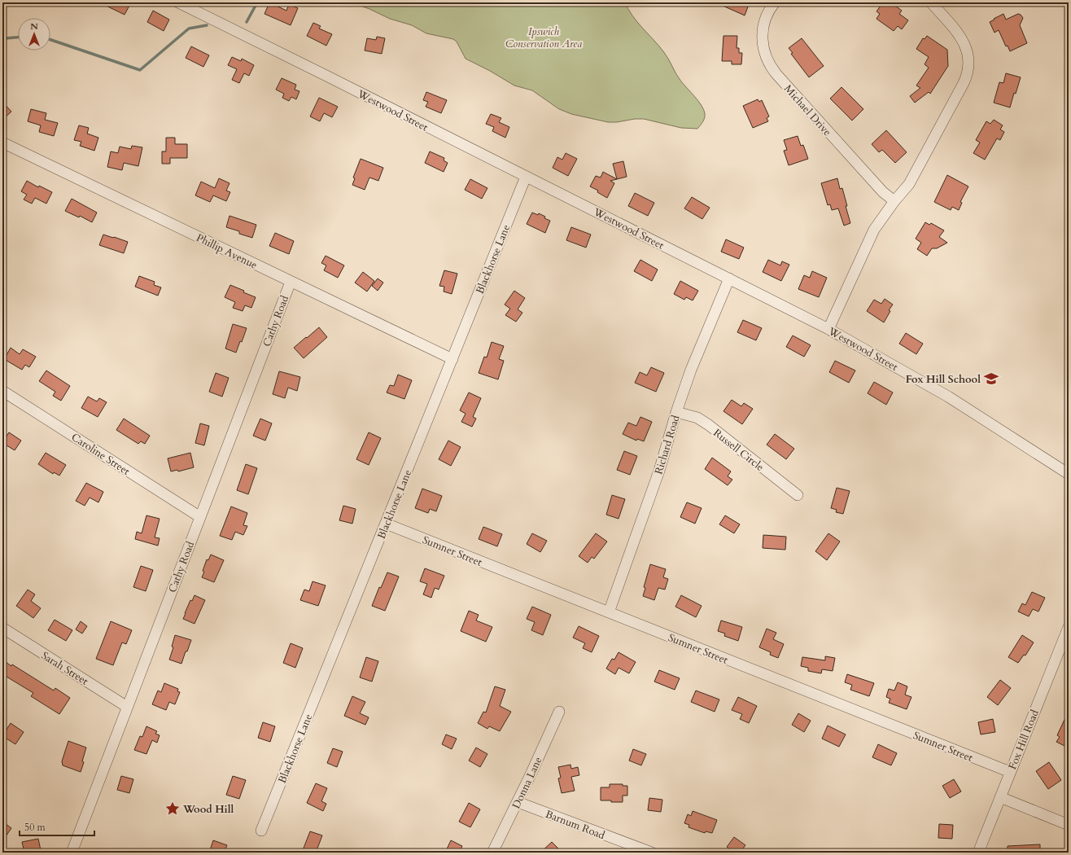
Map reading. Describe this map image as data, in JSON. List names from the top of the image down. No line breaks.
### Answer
{"streets":{"street":["Westwood Street","Michael Drive","Phillip Avenue","Blackhorse Lane","Cathy Road","Richard Road","Russell Circle","Caroline Street","Sumner Street","Sarah Street","Fox Hill Road","Donna Lane","Barnum Road"]},"crossings":[["Westwood Street","Blackhorse Lane"],["Westwood Street","Richard Road"],["Phillip Avenue","Blackhorse Lane"],["Phillip Avenue","Cathy Road"],["Blackhorse Lane","Sumner Street"],["Cathy Road","Caroline Street"],["Cathy Road","Sarah Street"],["Richard Road","Russell Circle"],["Richard Road","Sumner Street"],["Sumner Street","Fox Hill Road"],["Donna Lane","Barnum Road"]],"parks":["Ipswich Conservation Area"],"places":{"school or university":["Fox Hill School"],"place":["Wood Hill"]},"scale_bar":"50 m","north":"top"}
